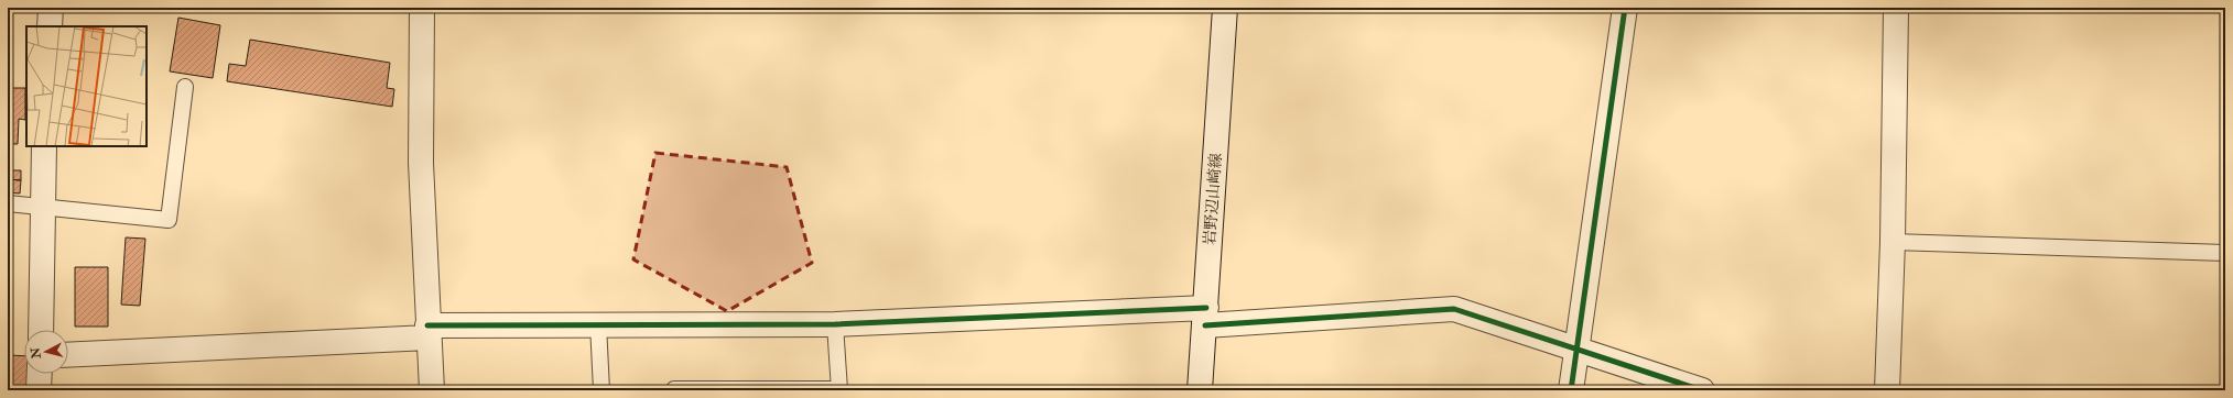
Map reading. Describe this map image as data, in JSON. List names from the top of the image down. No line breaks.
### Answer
{"streets":{"street":["岩野辺山崎線"]},"north":"left"}
